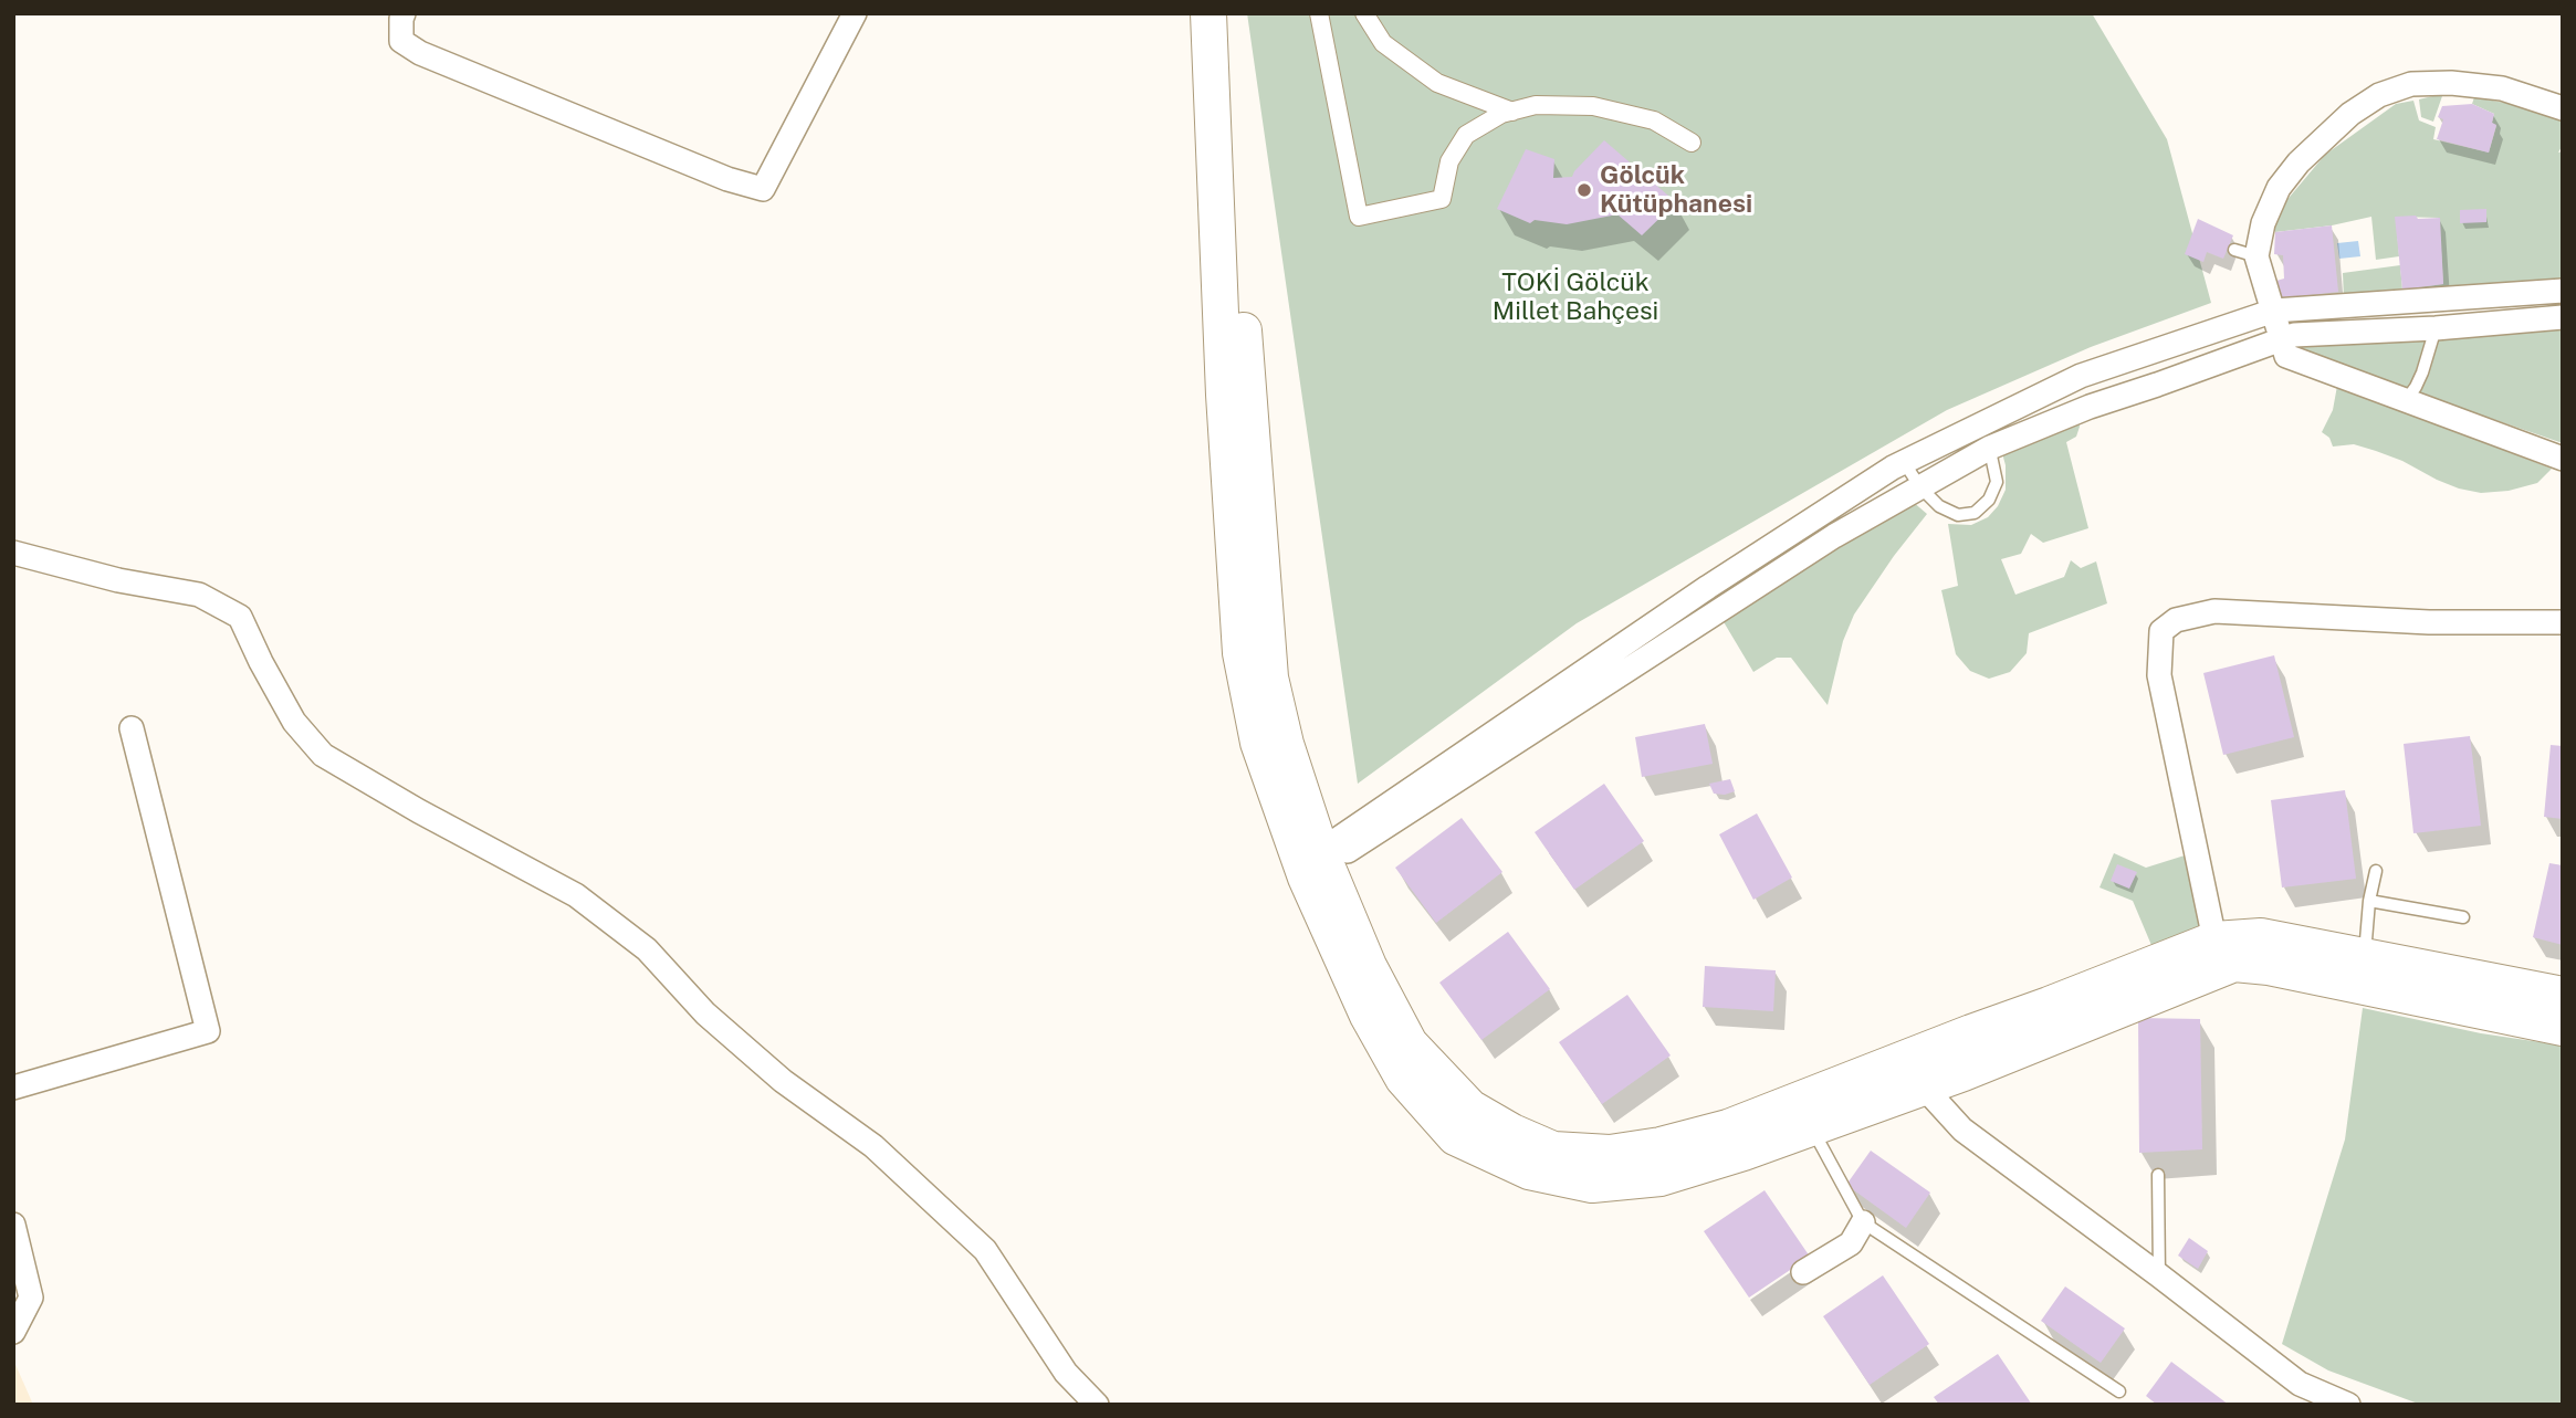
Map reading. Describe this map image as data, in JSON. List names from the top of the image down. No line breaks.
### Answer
{"parks":["TOKİ Gölcük Millet Bahçesi"],"places":["Gölcük Kütüphanesi"]}
